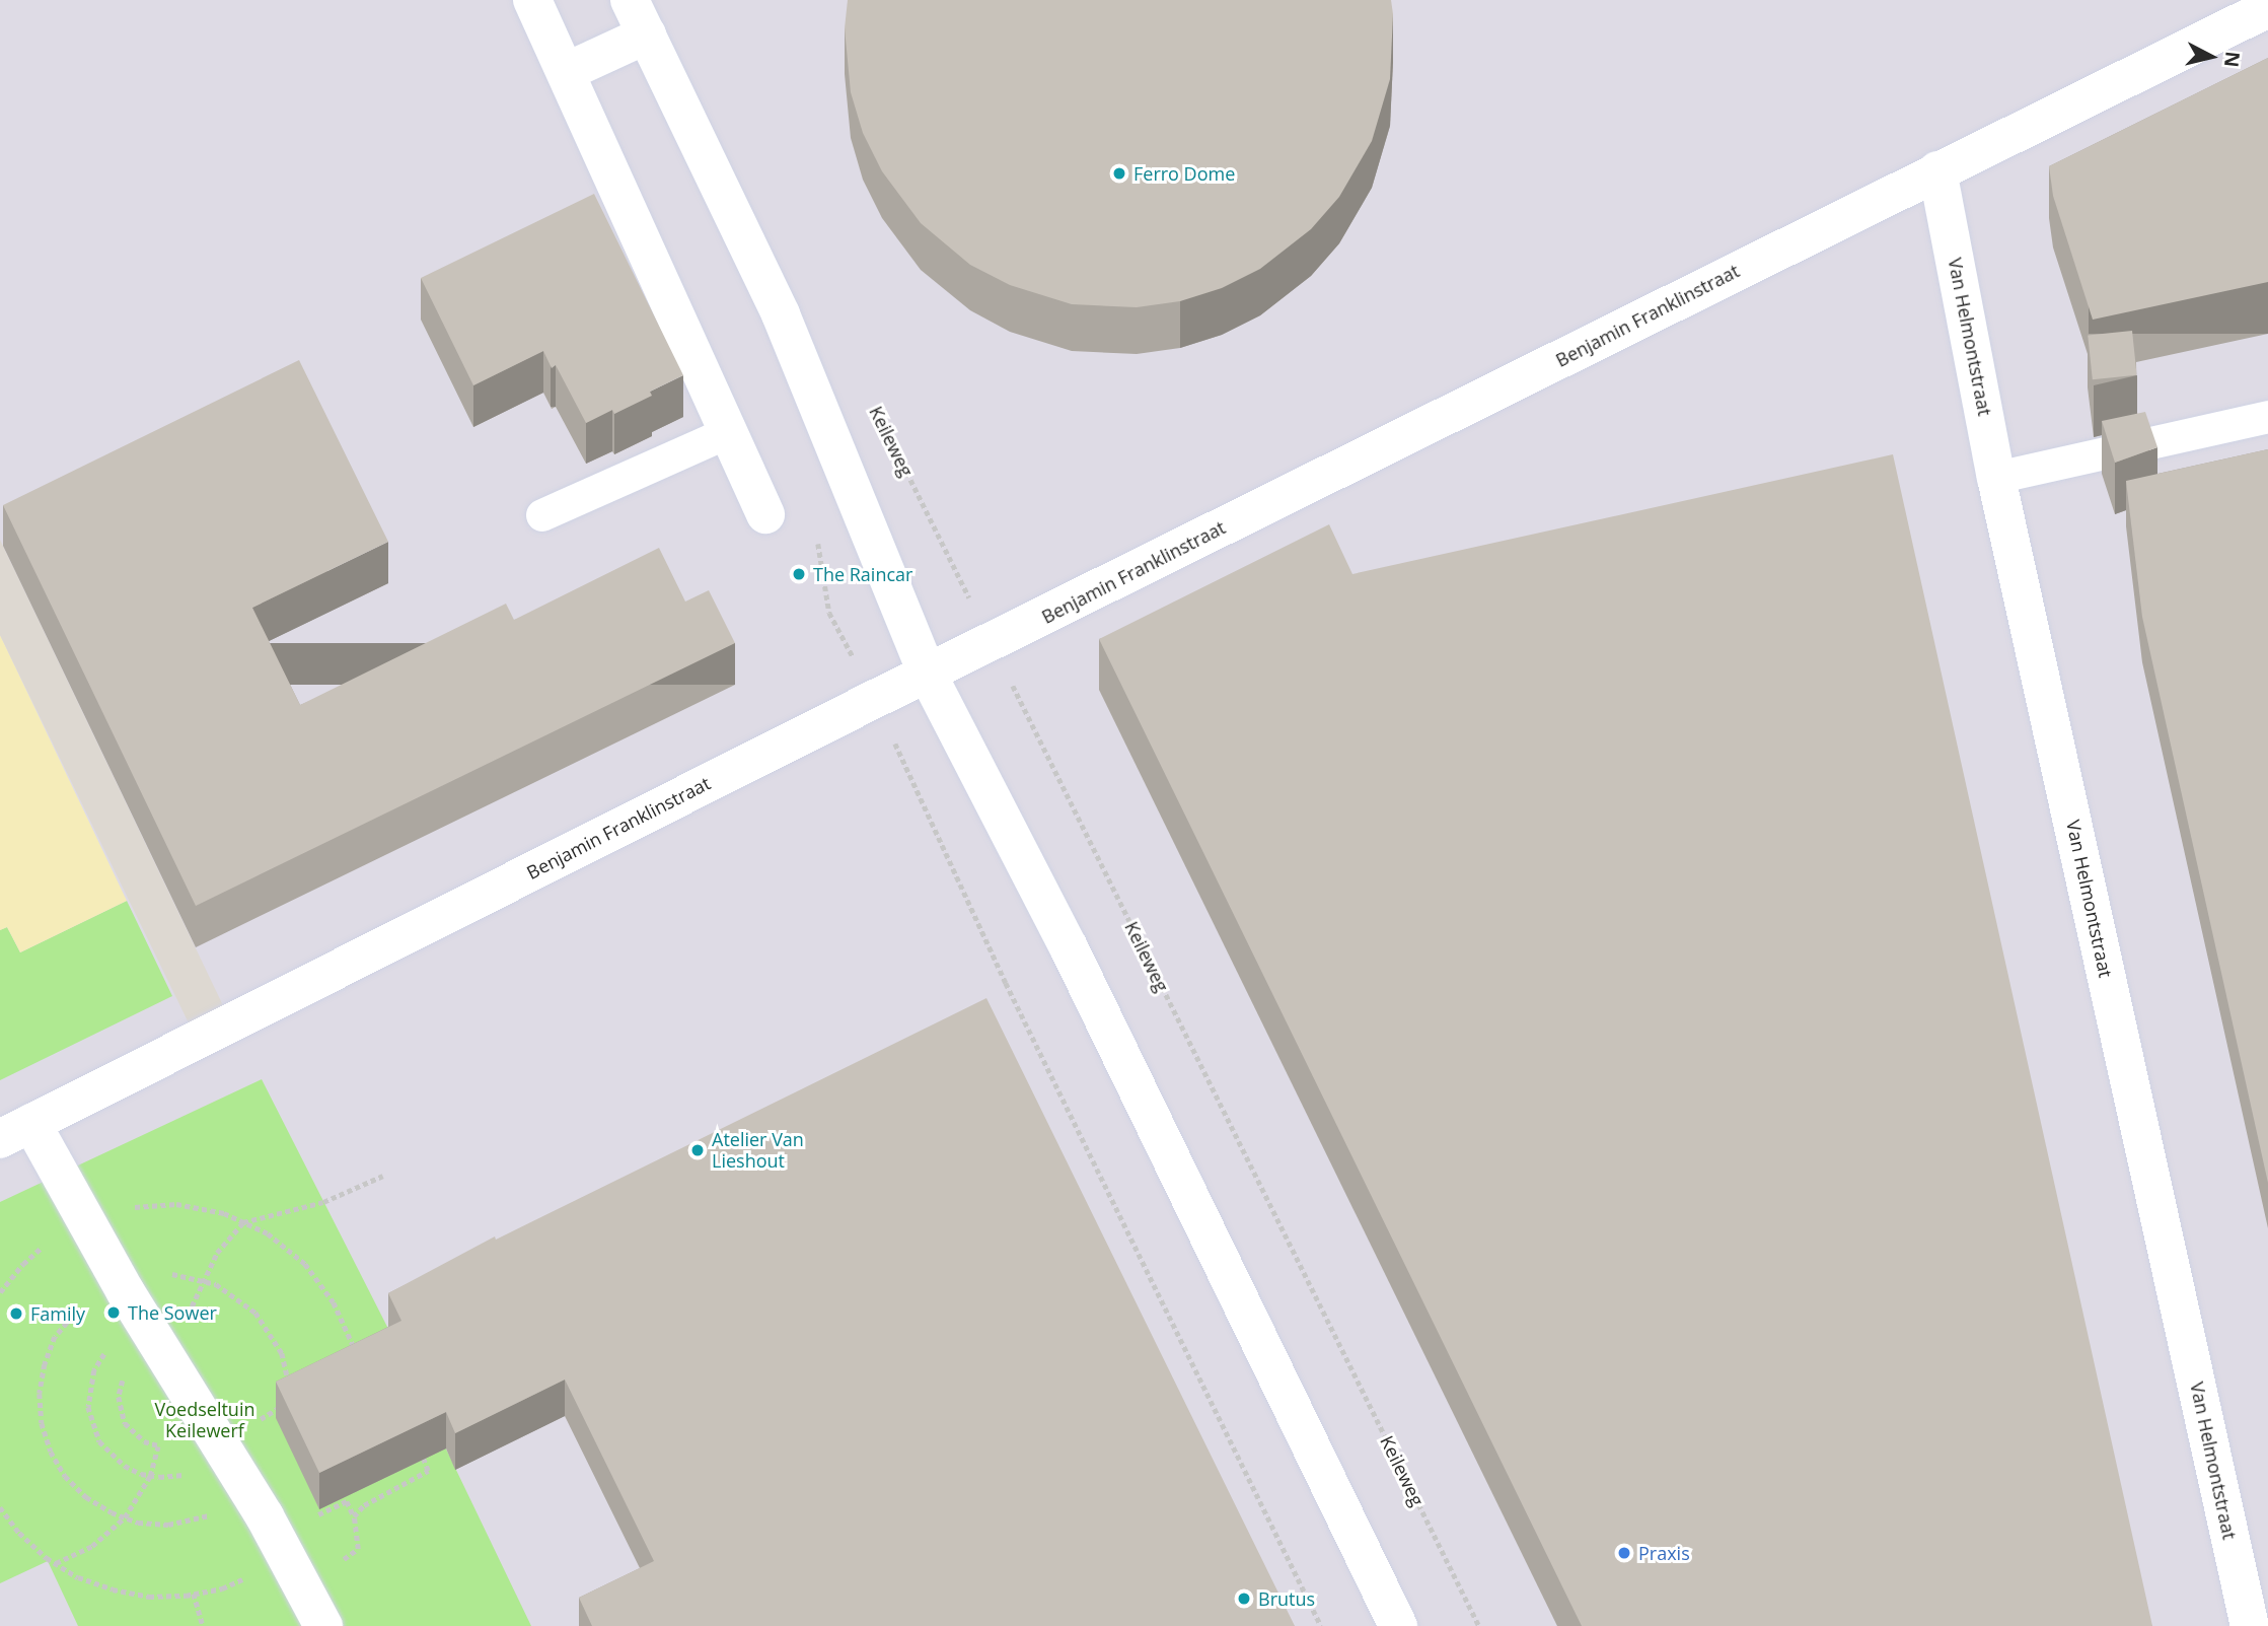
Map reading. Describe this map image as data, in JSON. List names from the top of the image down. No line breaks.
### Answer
{"streets":{"street":["Benjamin Franklinstraat","Van Helmontstraat"],"path":["Keileweg"]},"crossings":[["Benjamin Franklinstraat","Van Helmontstraat"],["Benjamin Franklinstraat","Keileweg"]],"parks":["Voedseltuin Keilewerf"],"places":["Ferro Dome","The Raincar","Atelier Van Lieshout","The Sower","Family","Praxis","Brutus"],"north":"right"}
